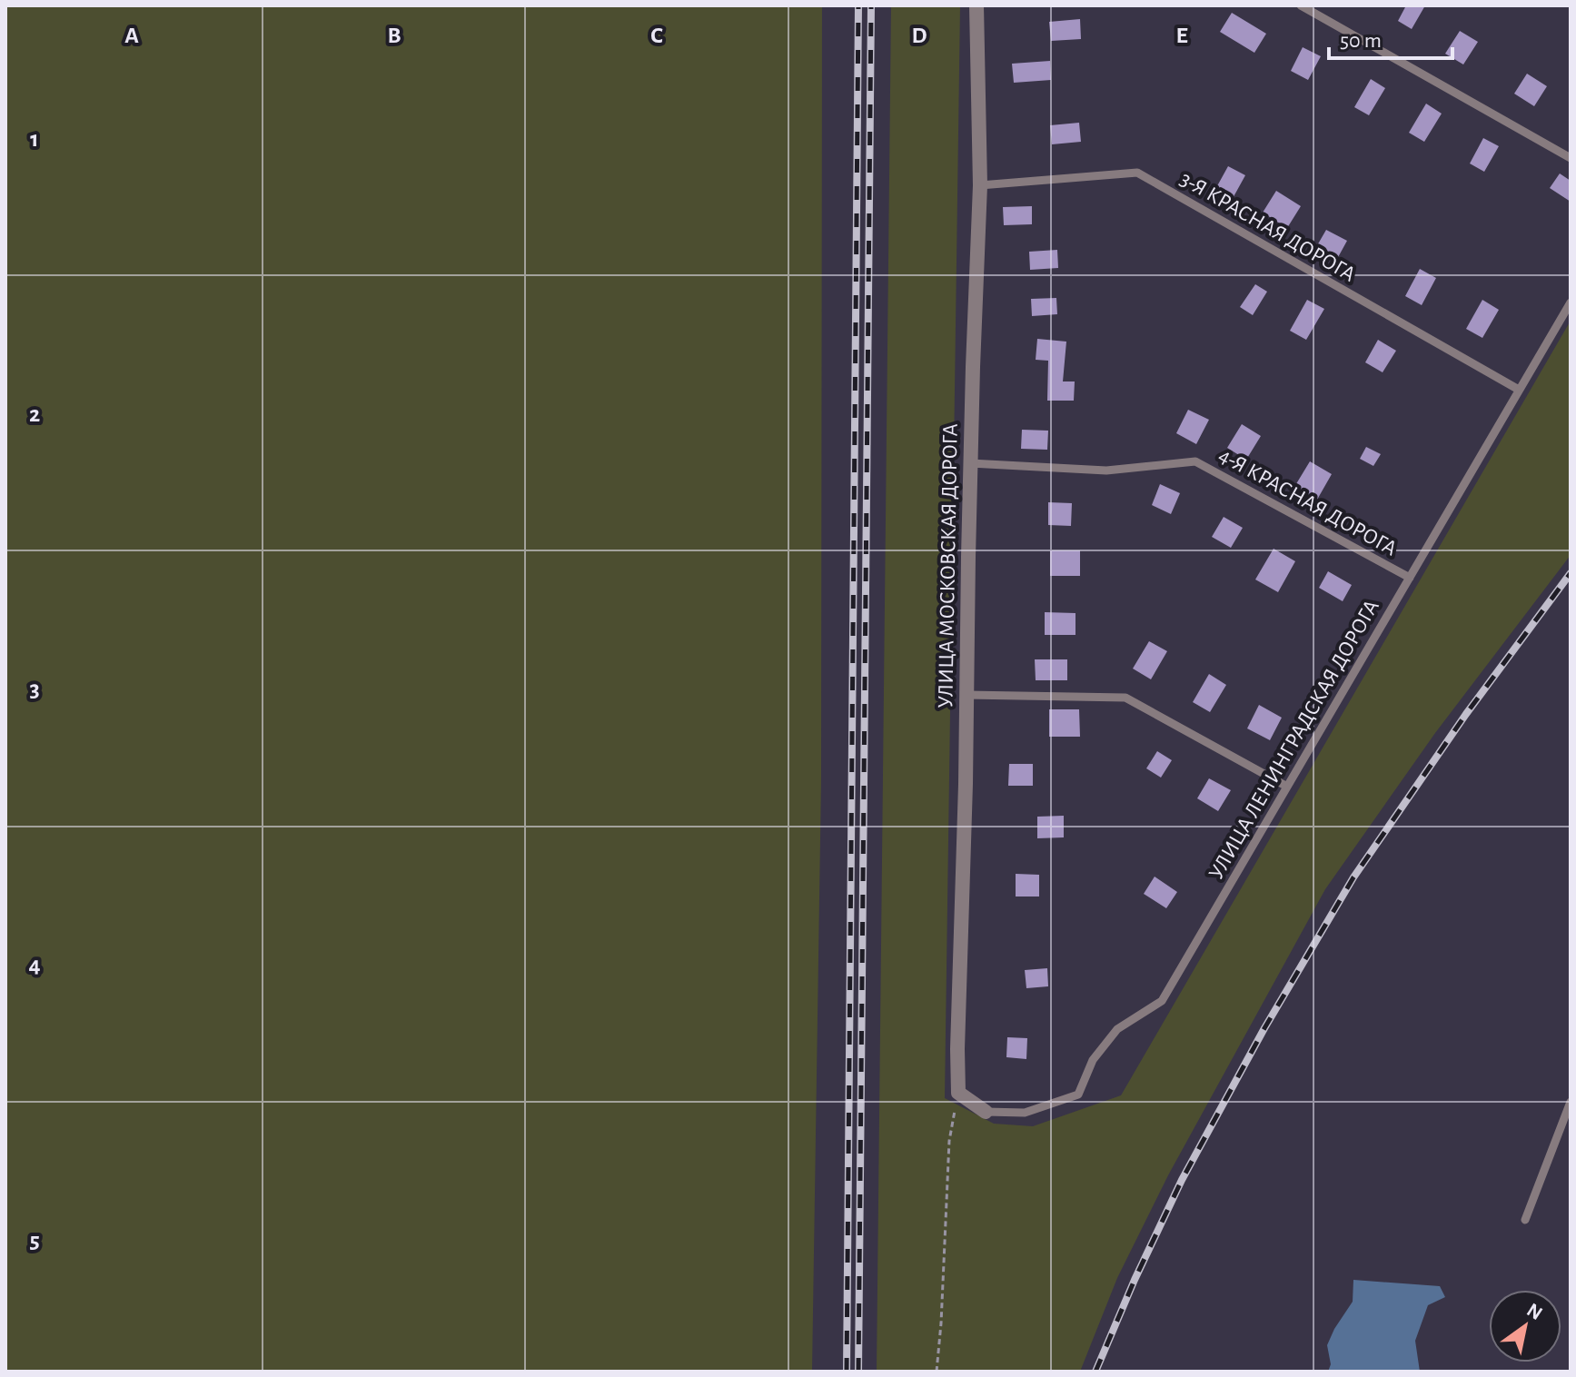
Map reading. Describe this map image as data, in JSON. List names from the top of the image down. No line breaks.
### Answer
{"streets":{"street":["УЛИЦА МОСКОВСКАЯ ДОРОГА"],"lane":["3-Я КРАСНАЯ ДОРОГА","4-Я КРАСНАЯ ДОРОГА","УЛИЦА ЛЕНИНГРАДСКАЯ ДОРОГА"]},"crossings":[["3-Я КРАСНАЯ ДОРОГА","УЛИЦА МОСКОВСКАЯ ДОРОГА"],["3-Я КРАСНАЯ ДОРОГА","УЛИЦА ЛЕНИНГРАДСКАЯ ДОРОГА"],["4-Я КРАСНАЯ ДОРОГА","УЛИЦА МОСКОВСКАЯ ДОРОГА"],["4-Я КРАСНАЯ ДОРОГА","УЛИЦА ЛЕНИНГРАДСКАЯ ДОРОГА"]],"scale_bar":"50 m","north":"top right","grid":{"columns":["A","B","C","D","E"],"rows":["1","2","3","4","5"]}}
